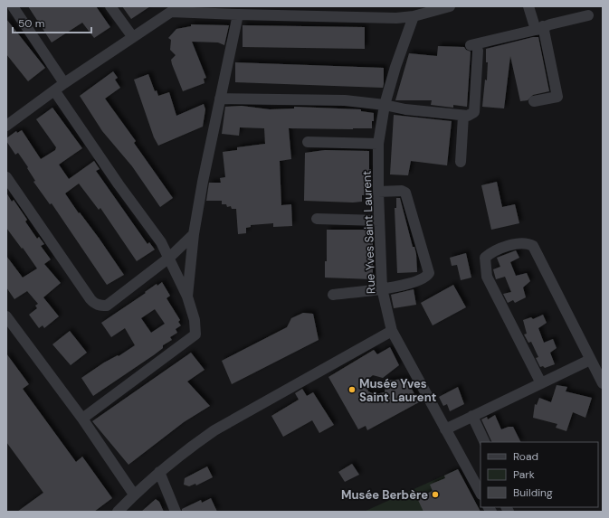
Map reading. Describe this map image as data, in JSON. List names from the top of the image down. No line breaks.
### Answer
{"streets":{"street":["Rue Yves Saint Laurent"]},"places":["Musée Yves Saint Laurent","Musée Berbère"],"legend":["Road","Park","Building"],"scale_bar":"50 m"}
